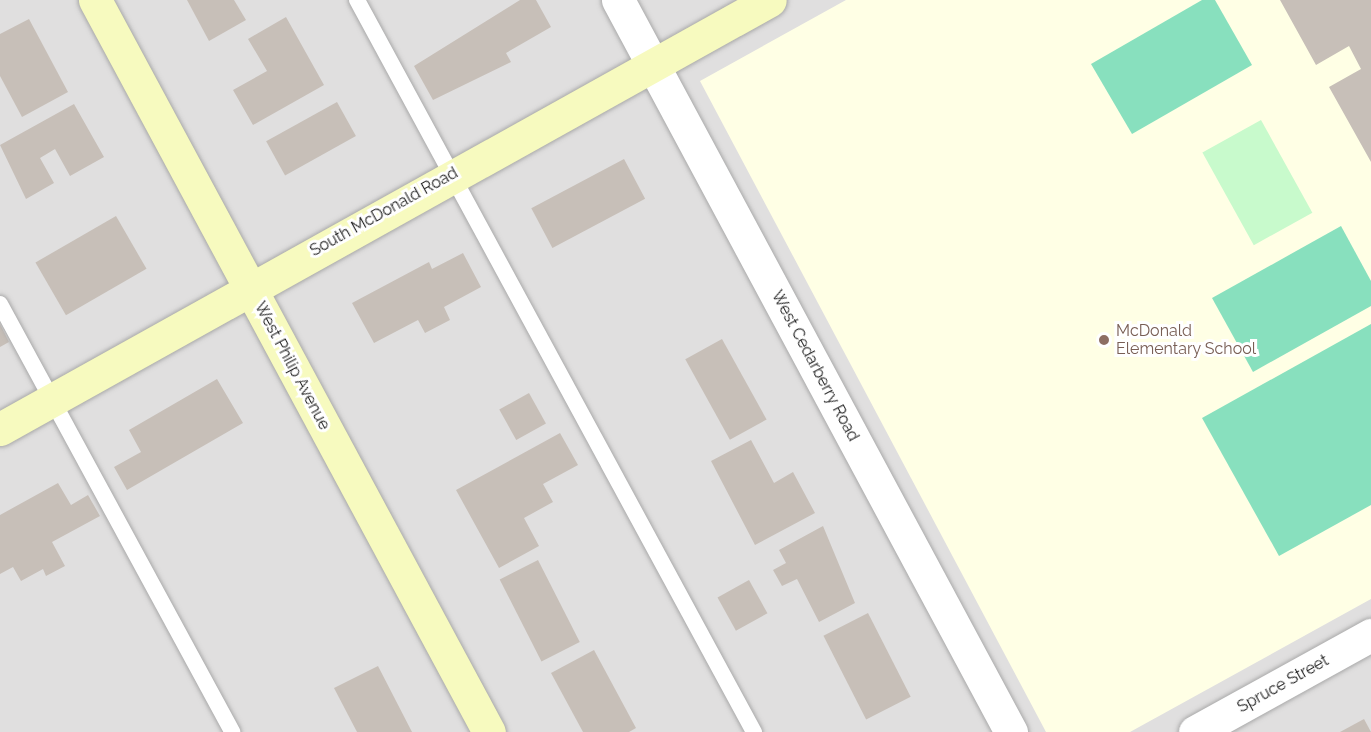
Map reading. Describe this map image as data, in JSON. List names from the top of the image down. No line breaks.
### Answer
{"streets":{"street":["South McDonald Road","West Philip Avenue","West Cedarberry Road","Spruce Street"]},"crossings":[["South McDonald Road","West Philip Avenue"],["South McDonald Road","West Cedarberry Road"]],"places":["McDonald Elementary School"]}
